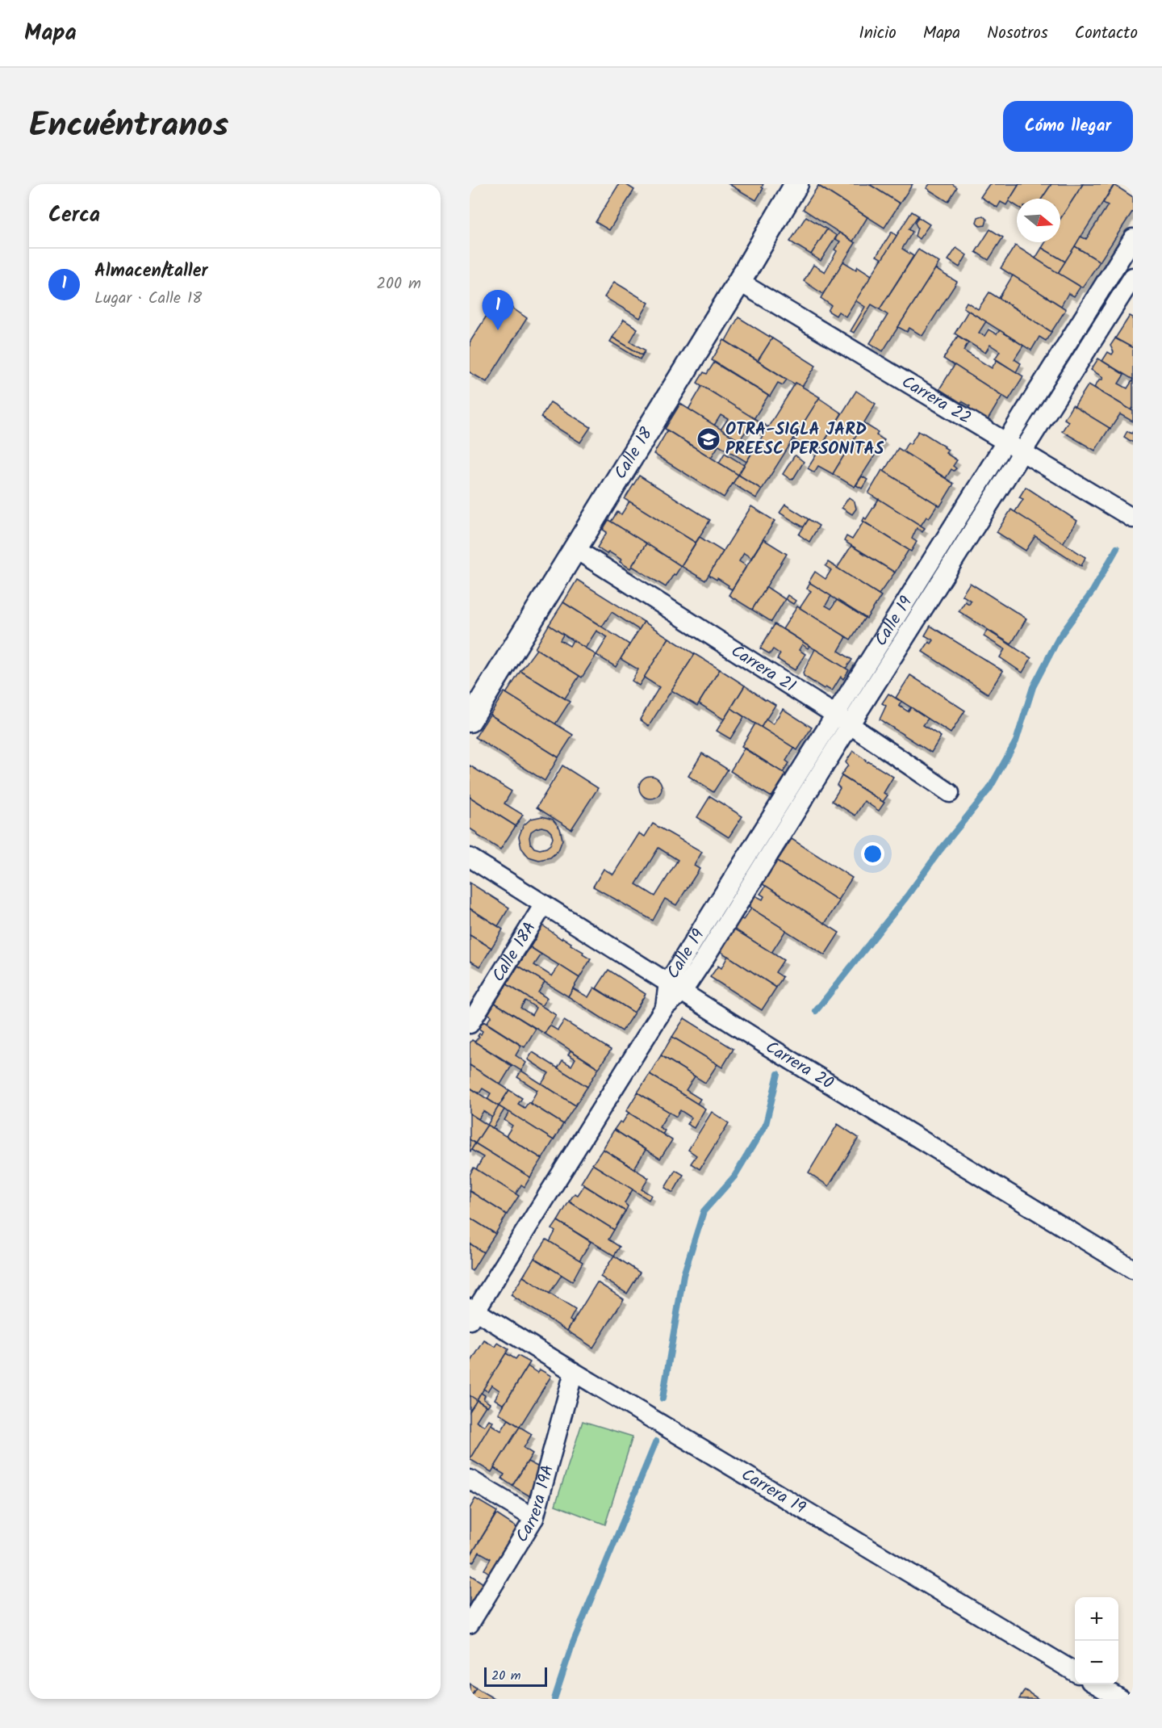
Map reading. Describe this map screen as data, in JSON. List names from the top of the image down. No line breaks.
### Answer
{"streets":{"street":["Carrera 22","Calle 18","Calle 19","Carrera 21","Calle 18A","Carrera 20","Carrera 19","Carrera 19A"]},"crossings":[["Carrera 22","Calle 18"],["Carrera 22","Calle 19"],["Calle 18","Carrera 21"],["Calle 19","Carrera 21"],["Calle 19","Carrera 20"],["Calle 19","Carrera 19"],["Calle 18A","Carrera 20"],["Carrera 19","Carrera 19A"]],"places":{"school or university":["OTRA-SIGLA JARD PREESC PERSONITAS"]},"scale_bar":"20 m","north":"right","page":{"header":"Mapa","nav":["Inicio","Mapa","Nosotros","Contacto"],"title":"Encuéntranos","buttons":"Cómo llegar","heading":"Cerca","list":[{"mark":"1","name":"Almacen/taller","note":"Lugar · Calle 18","value":"200 m"}],"pins":"1","map_buttons":["+","−"],"scale":"20 m"}}
